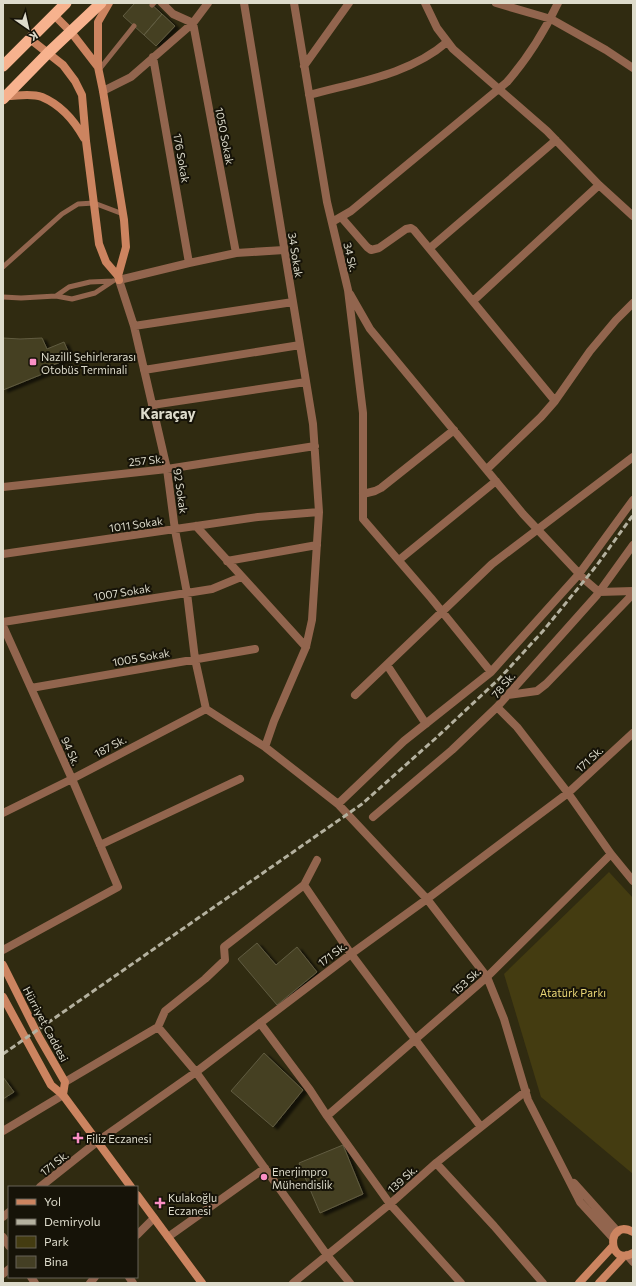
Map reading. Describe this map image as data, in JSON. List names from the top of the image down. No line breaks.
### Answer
{"streets":{"main road":["Hürriyet Caddesi"],"street":["1050 Sokak","176 Sokak","34 Sokak","34 Sk.","257 Sk.","92 Sokak","1011 Sokak","1007 Sokak","1005 Sokak","78 Sk.","187 Sk.","94 Sk.","171 Sk.","153 Sk.","139 Sk."]},"crossings":[["34 Sokak","257 Sk."],["34 Sokak","1011 Sokak"],["257 Sk.","92 Sokak"],["92 Sokak","1011 Sokak"],["92 Sokak","1007 Sokak"],["92 Sokak","1005 Sokak"],["92 Sokak","187 Sk."],["1005 Sokak","94 Sk."],["78 Sk.","171 Sk."],["78 Sk.","153 Sk."],["187 Sk.","94 Sk."]],"districts":["Karaçay"],"parks":["Atatürk Parkı"],"places":{"transit":["Nazilli Şehirlerarası Otobüs Terminali"],"health":["Filiz Eczanesi","Kulakoğlu Eczanesi"],"other":["Enerjimpro Mühendislik"]},"legend":["Yol","Demiryolu","Park","Bina"],"north":"bottom right"}
